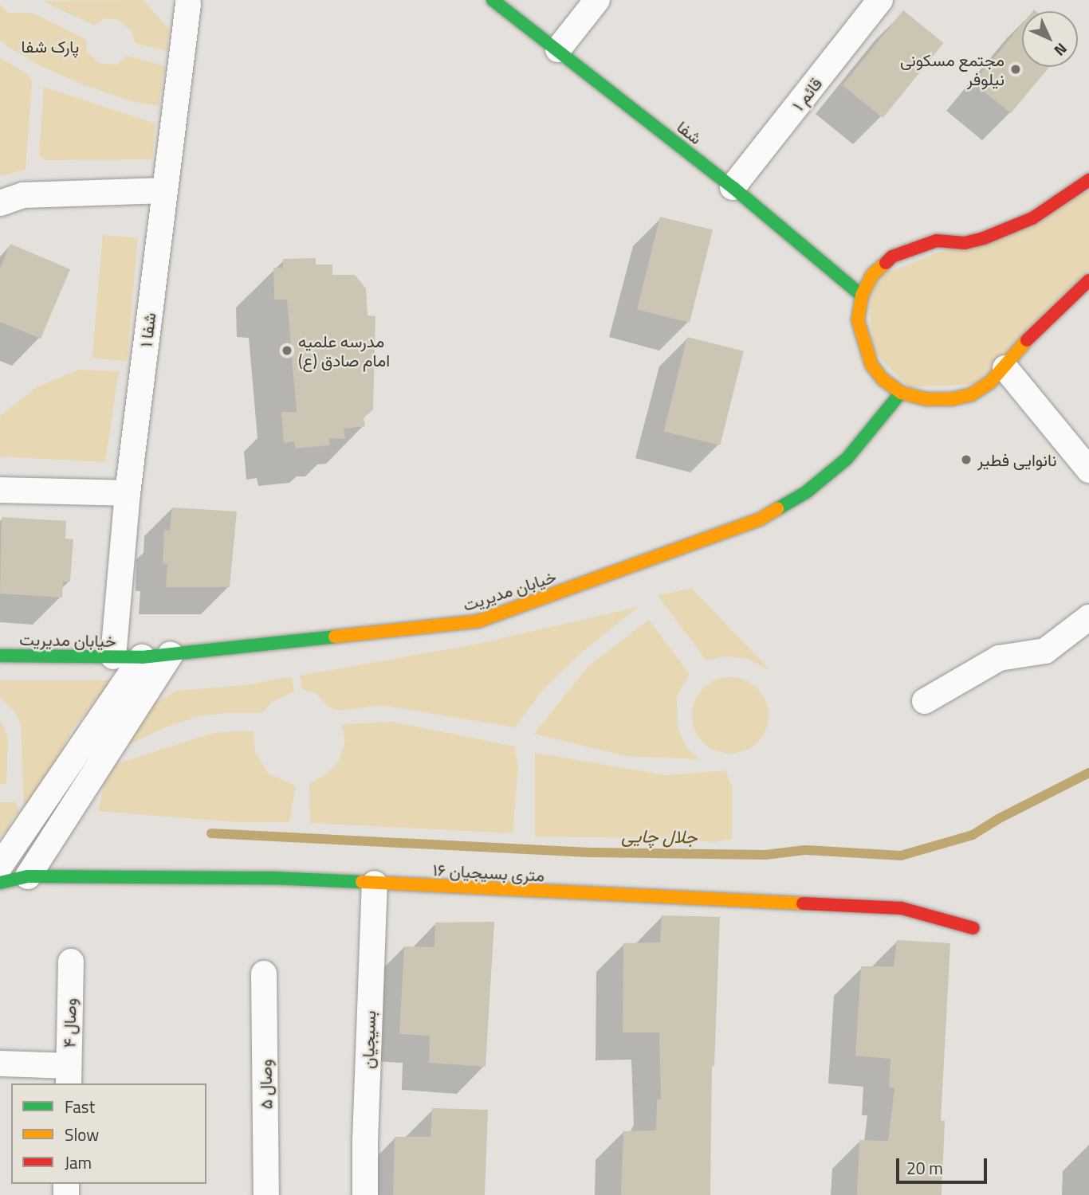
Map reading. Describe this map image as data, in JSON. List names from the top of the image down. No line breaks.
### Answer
{"streets":{"street":["قائم ۱","شفا","شفا ۱","خیابان مدیریت","۱۶ متری بسیجیان","وصال ۴","بسیجیان","وصال ۵"]},"crossings":[["قائم ۱","شفا"],["شفا ۱","خیابان مدیریت"],["۱۶ متری بسیجیان","بسیجیان"]],"water":["جلال چایی"],"parks":["پارک شفا"],"places":["مجتمع مسکونی نیلوفر","مدرسه علمیه امام صادق (ع)","نانوایی فطیر"],"legend":["Fast","Slow","Jam"],"scale_bar":"20 m","north":"bottom right"}
